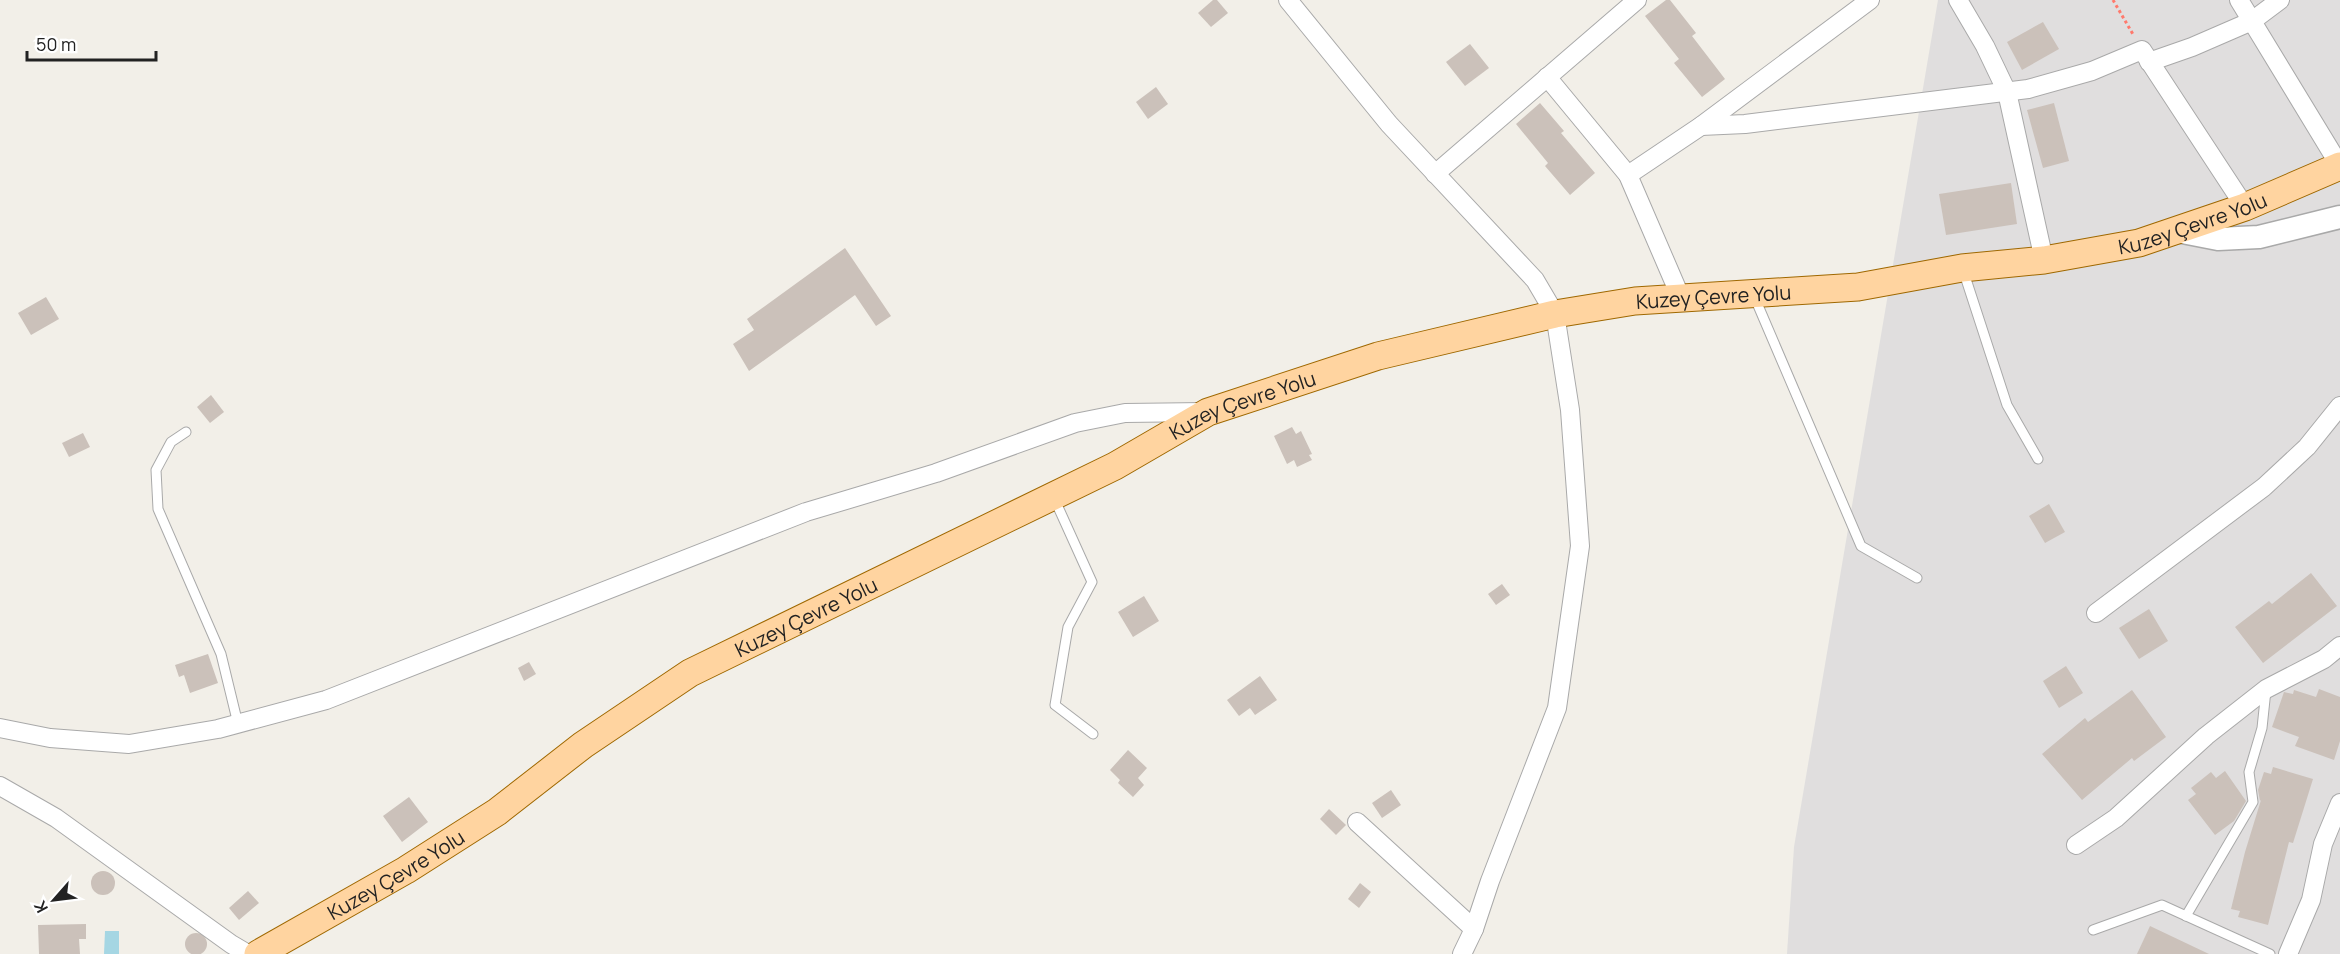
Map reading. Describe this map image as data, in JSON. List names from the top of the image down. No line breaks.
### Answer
{"streets":{"main road":["Kuzey Çevre Yolu"]},"scale_bar":"50 m","north":"bottom left"}
